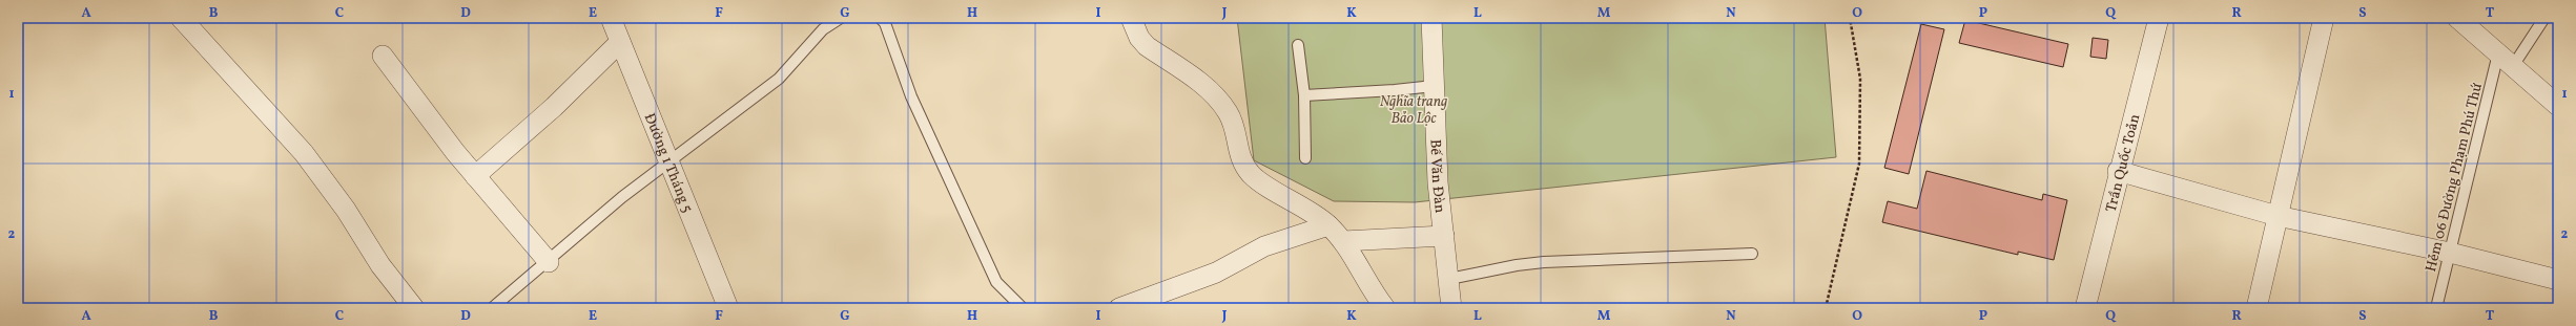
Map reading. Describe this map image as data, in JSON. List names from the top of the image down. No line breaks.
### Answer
{"streets":{"street":["Trần Quốc Toản","Đường 1 Tháng 5","Bế Văn Đàn"],"lane":["Hẻm 06 Đường Phạm Phú Thứ"]},"parks":["Nghĩa trang Bảo Lộc"],"grid":{"columns":["A","B","C","D","E","F","G","H","I","J","K","L","M","N","O","P","Q","R","S","T"],"rows":["1","2"]}}
